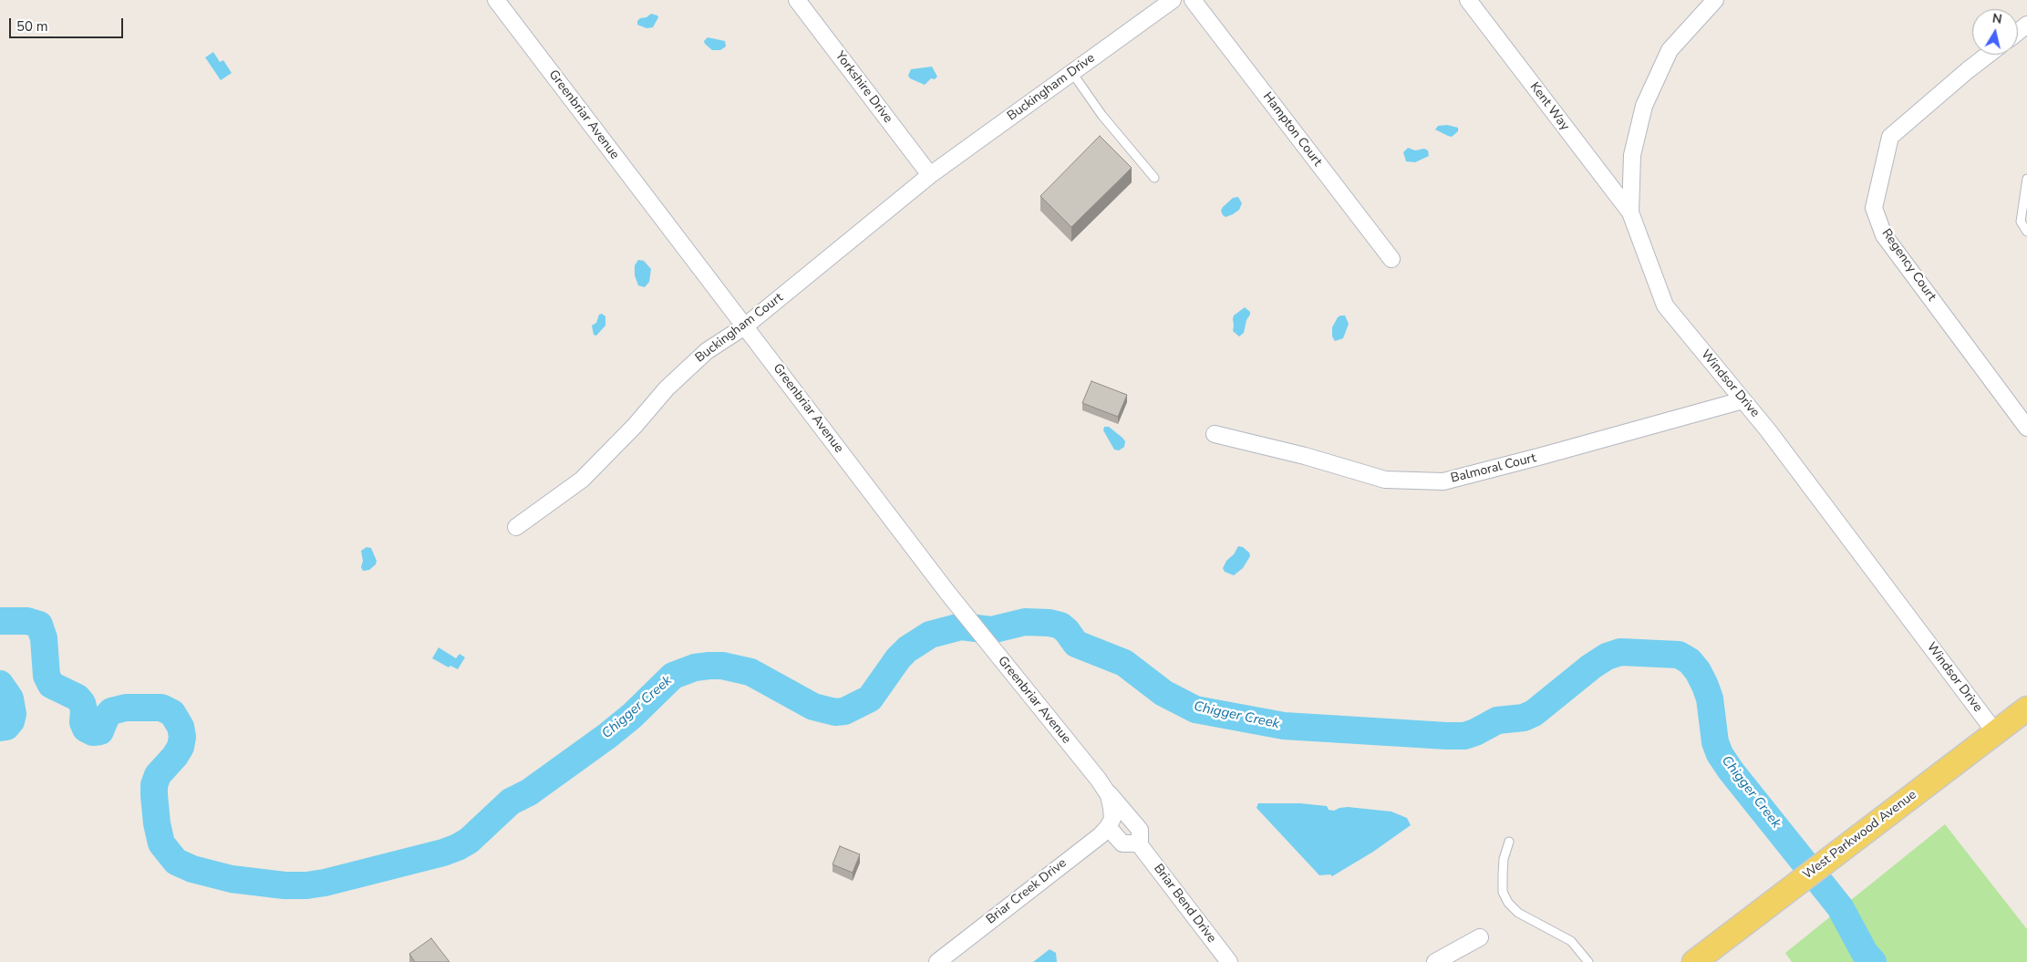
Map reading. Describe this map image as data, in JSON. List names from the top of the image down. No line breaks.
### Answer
{"streets":{"main road":["West Parkwood Avenue"],"street":["Yorkshire Drive","Buckingham Drive","Kent Way","Greenbriar Avenue","Hampton Court","Regency Court","Buckingham Court","Windsor Drive","Balmoral Court","Briar Creek Drive","Briar Bend Drive"]},"crossings":[["Yorkshire Drive","Buckingham Drive"],["Yorkshire Drive","Buckingham Court"],["Buckingham Drive","Buckingham Court"],["Kent Way","Windsor Drive"],["Greenbriar Avenue","Buckingham Court"],["Greenbriar Avenue","Briar Creek Drive"],["Greenbriar Avenue","Briar Bend Drive"],["Windsor Drive","Balmoral Court"],["Windsor Drive","West Parkwood Avenue"]],"water":["Chigger Creek"],"scale_bar":"50 m","north":"top"}
